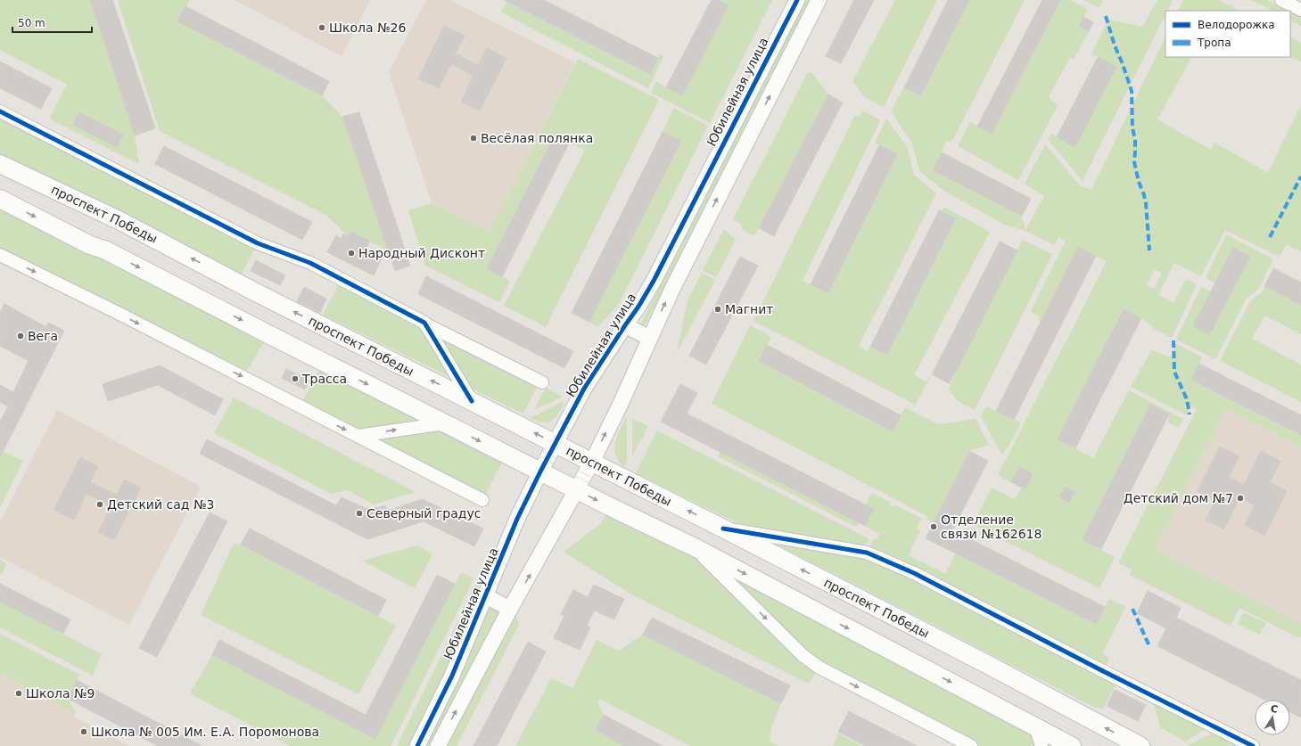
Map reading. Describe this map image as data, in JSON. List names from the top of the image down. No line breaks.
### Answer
{"streets":{"main road":["проспект Победы"],"street":["Юбилейная улица"]},"crossings":[["Юбилейная улица","проспект Победы"]],"places":["Школа №26","Весёлая полянка","Народный Дисконт","Магнит","Вега","Трасса","Детский дом №7","Детский сад №3","Северный градус","Отделение связи №162618","Школа №9","Школа № 005 Им. Е.А. Поромонова"],"legend":["Велодорожка","Тропа"],"scale_bar":"50 m","north":"top"}
